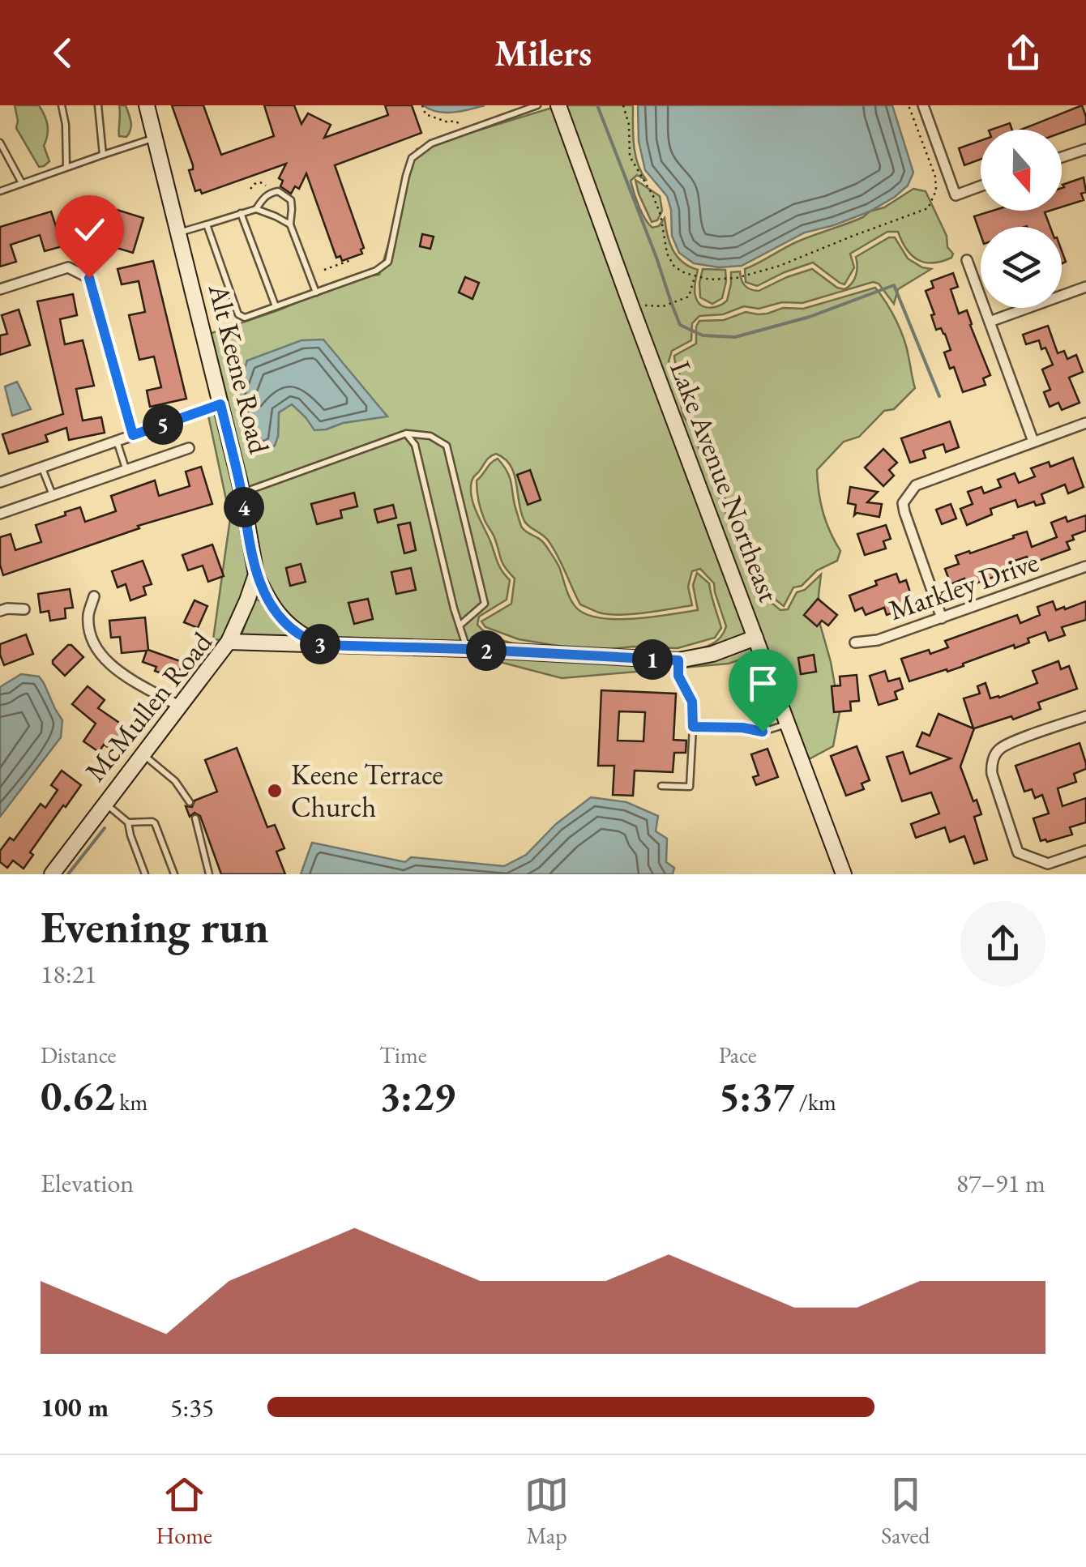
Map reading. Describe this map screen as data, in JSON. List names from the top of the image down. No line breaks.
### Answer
{"streets":{"street":["Alt Keene Road","Lake Avenue Northeast","Markley Drive","McMullen Road"]},"crossings":[["Lake Avenue Northeast","McMullen Road"]],"places":["Keene Terrace Church"],"north":"bottom","page":{"header":"Milers","pins":["5","4","3","2","1"],"heading":["Evening run","18:21"],"stats":[["Distance","0.62 km"],["Time","3:29"],["Pace","5:37 /km"]],"chart":["Elevation","87–91 m"],"list":[{"name":"100 m","note":"5:35"}],"tabs":["Home","Map","Saved"]}}
